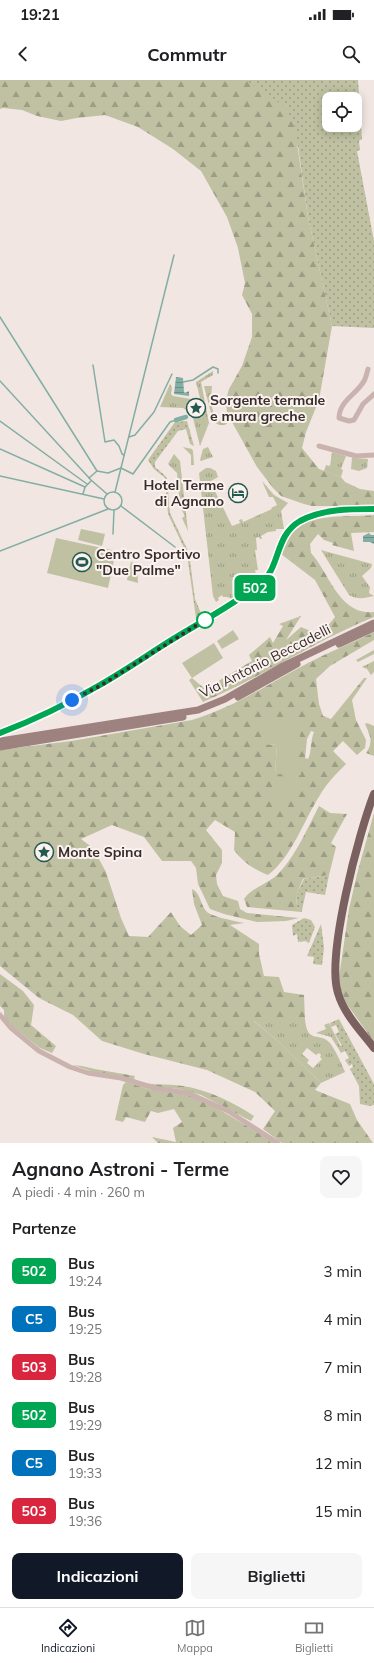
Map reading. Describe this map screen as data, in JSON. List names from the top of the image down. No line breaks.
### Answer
{"streets":{"main road":["Via Antonio Beccadelli"]},"places":{"place":["Sorgente termale e mura greche","Monte Spina"],"hotel":["Hotel Terme di Agnano"],"sports":["Centro Sportivo \"Due Palme\""]},"lines":["bus line 502"],"page":{"status":"19:21","header":"Commutr","on_map":"502","heading":[["Agnano Astroni - Terme","A piedi · 4 min · 260 m"],"Partenze"],"list":[{"mark":"502","name":"Bus","note":"19:24","value":"3 min"},{"mark":"C5","name":"Bus","note":"19:25","value":"4 min"},{"mark":"503","name":"Bus","note":"19:28","value":"7 min"},{"mark":"502","name":"Bus","note":"19:29","value":"8 min"},{"mark":"C5","name":"Bus","note":"19:33","value":"12 min"},{"mark":"503","name":"Bus","note":"19:36","value":"15 min"}],"buttons":["Indicazioni","Biglietti"],"tabs":["Indicazioni","Mappa","Biglietti"]}}
